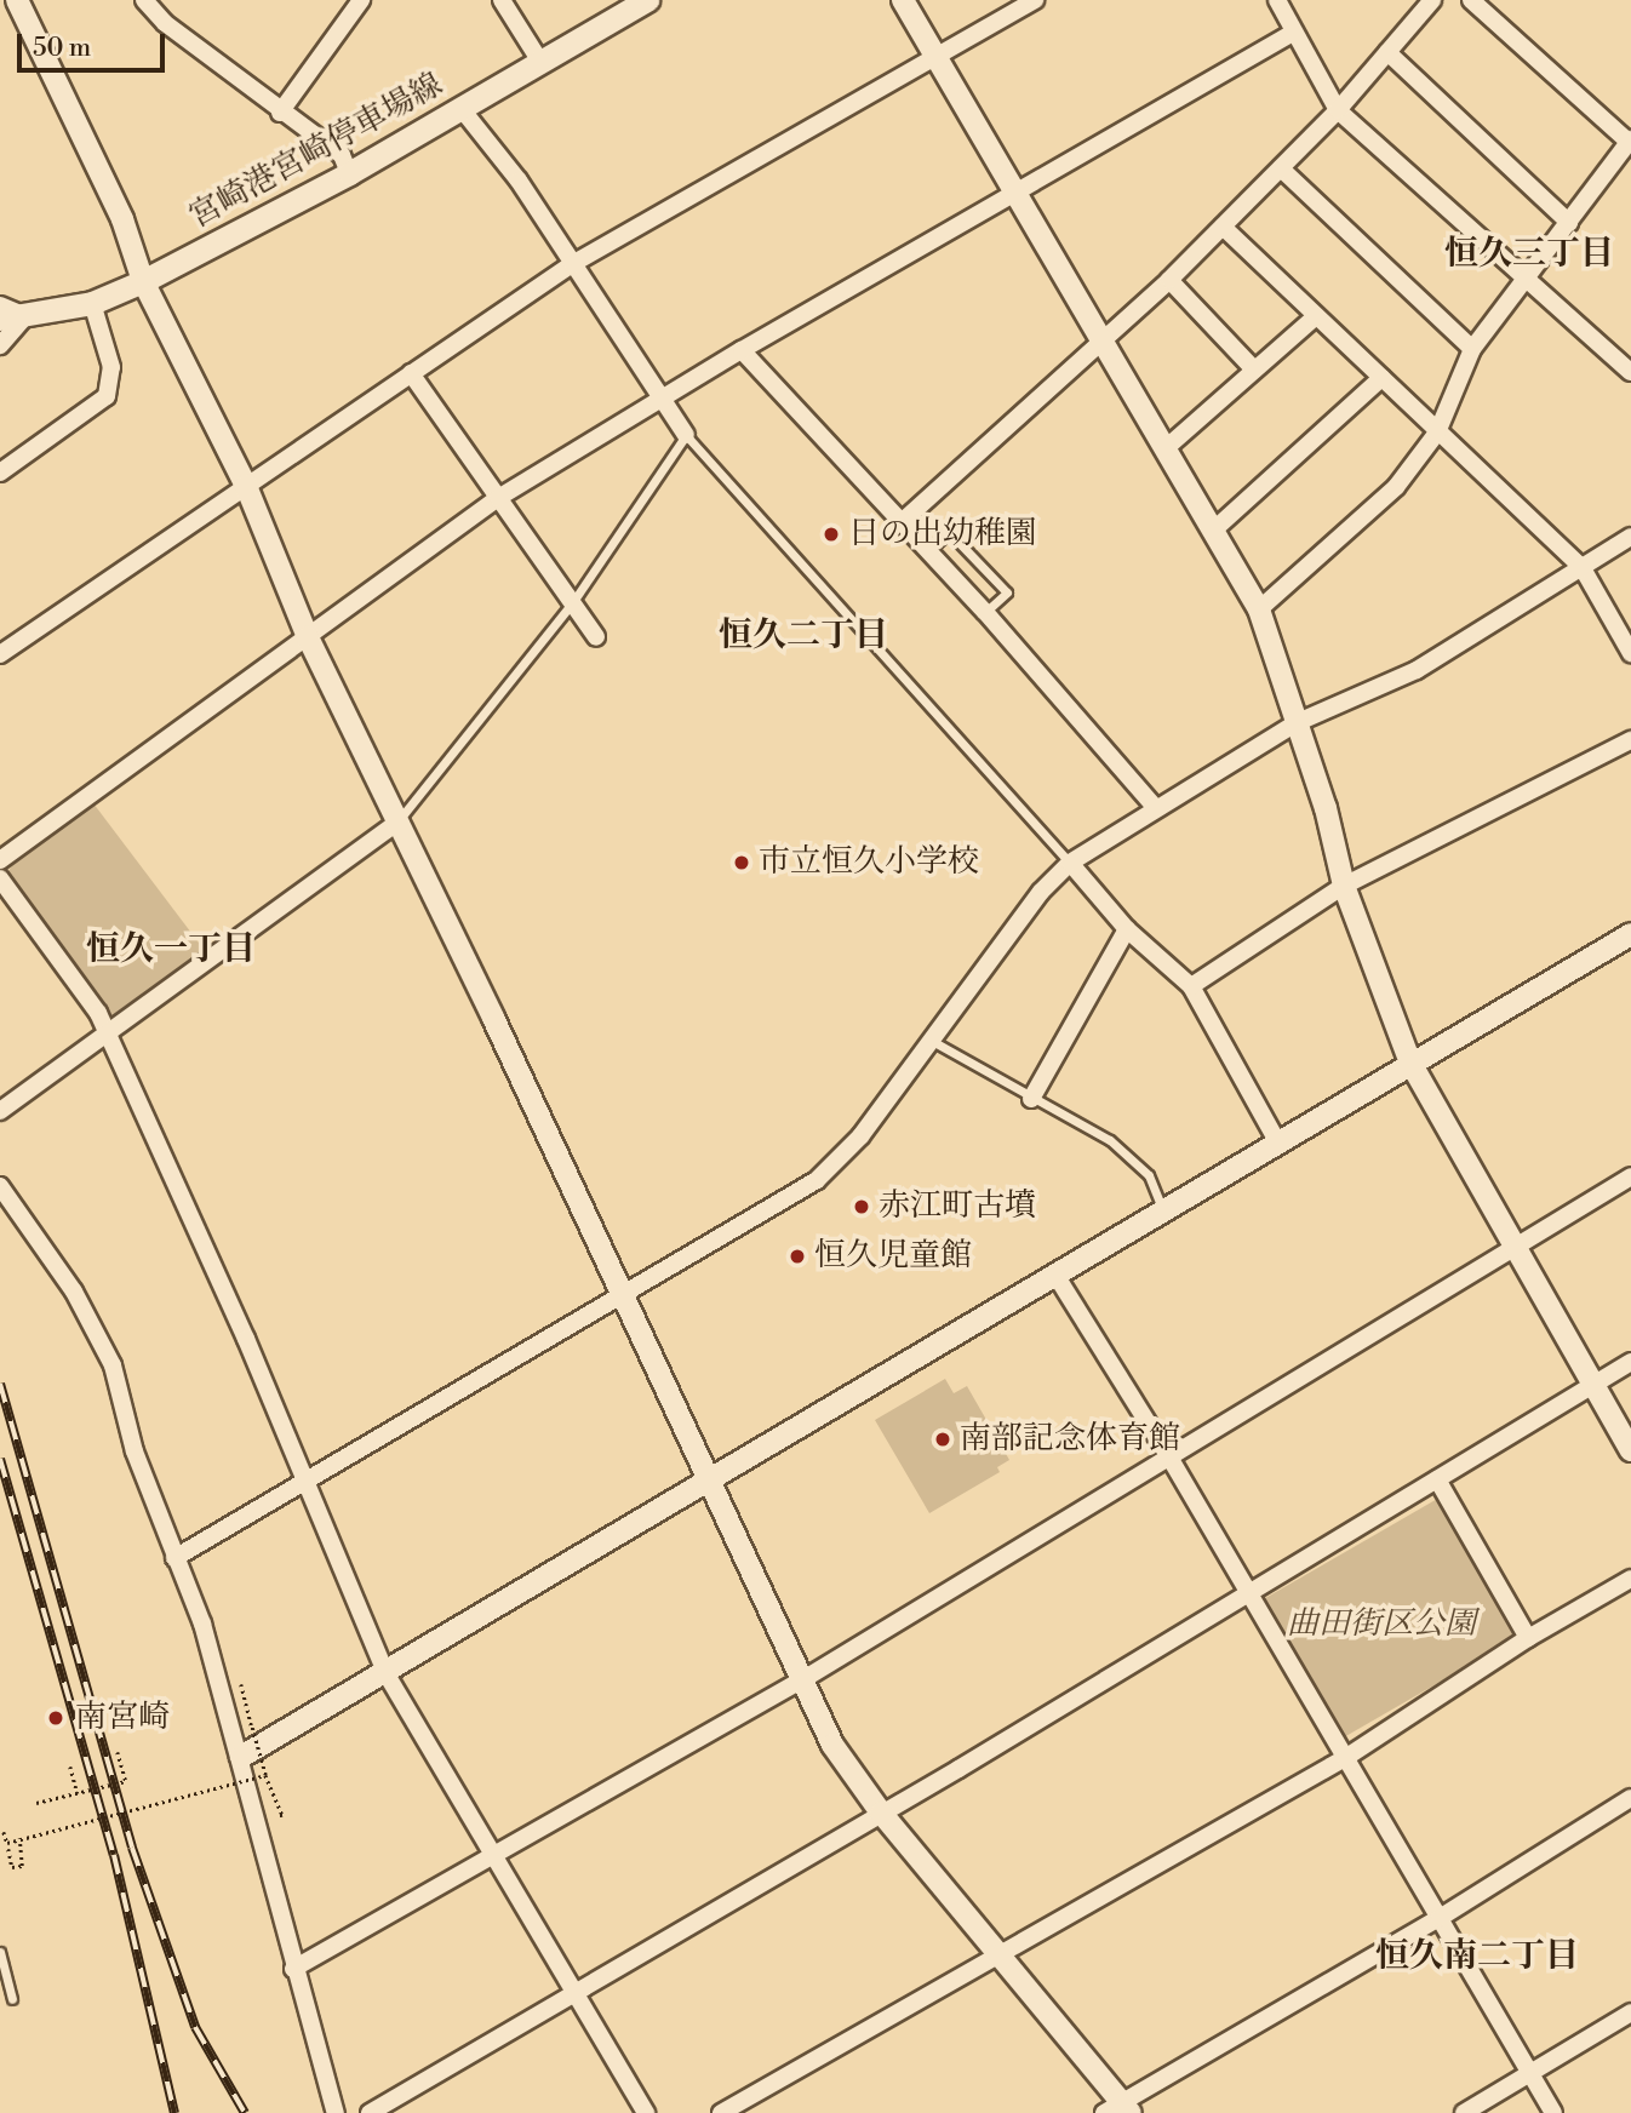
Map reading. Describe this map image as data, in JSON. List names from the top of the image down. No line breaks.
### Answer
{"streets":{"main road":["宮崎港宮崎停車場線"]},"districts":["恒久三丁目","恒久二丁目","恒久一丁目","恒久南二丁目"],"parks":["曲田街区公園"],"places":["日の出幼稚園","市立恒久小学校","赤江町古墳","恒久児童館","南部記念体育館","南宮崎"],"scale_bar":"50 m"}
